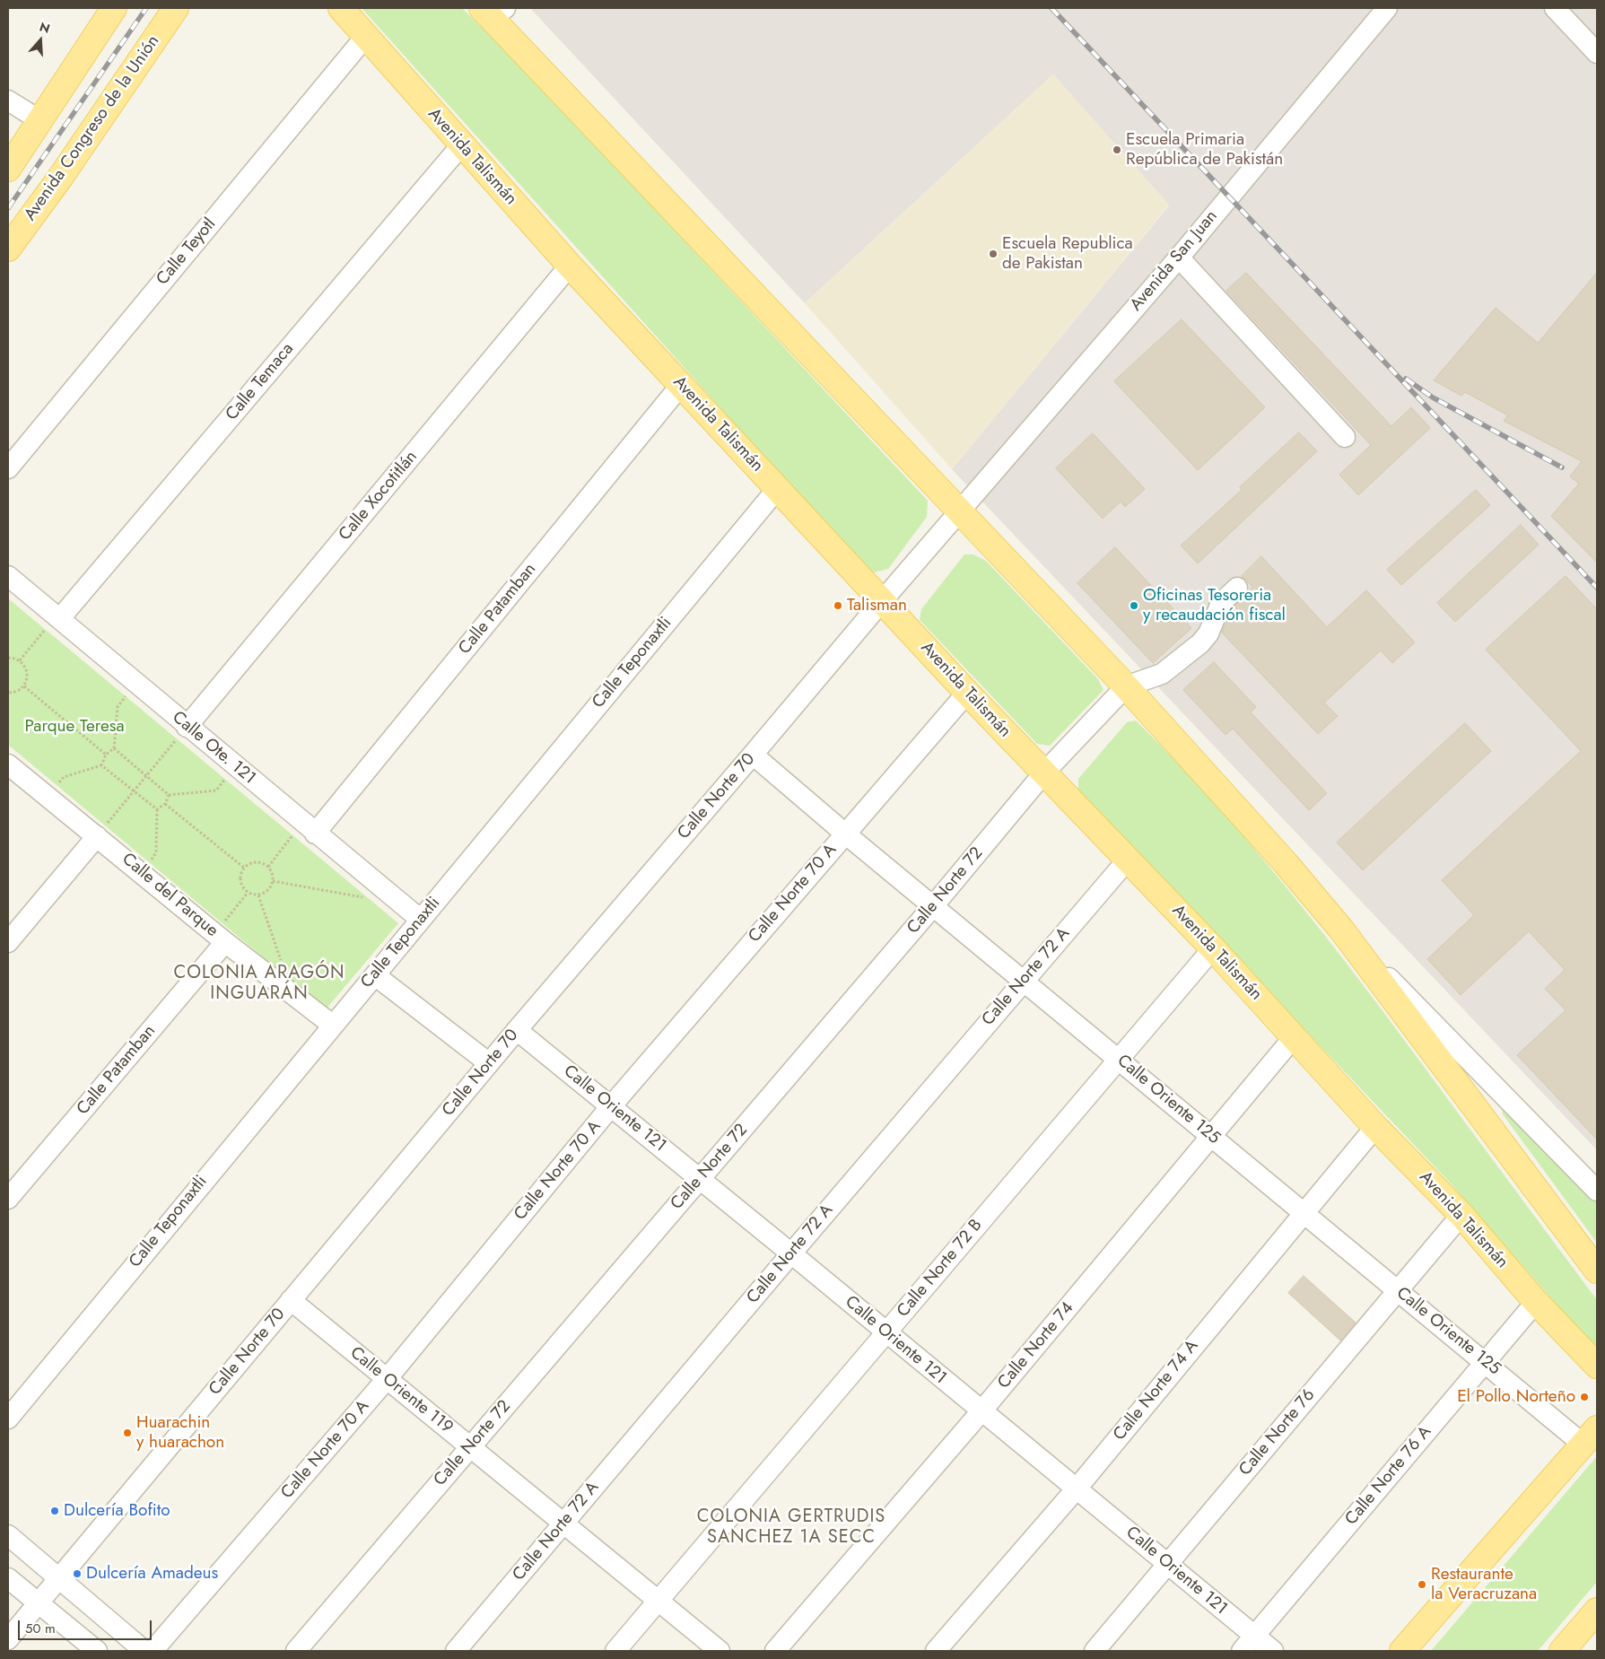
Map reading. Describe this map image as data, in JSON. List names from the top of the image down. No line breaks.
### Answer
{"streets":{"main road":["Avenida Congreso de la Unión","Avenida Talismán"],"street":["Calle Teyotl","Avenida San Juan","Calle Temaca","Calle Xocotitlán","Calle Patamban","Calle Teponaxtli","Calle Ote. 121","Calle Norte 70","Calle Norte 72","Calle Norte 70 A","Calle del Parque","Calle Norte 72 A","Calle Oriente 125","Calle Oriente 121","Calle Norte 72 B","Calle Norte 74","Calle Oriente 119","Calle Norte 74 A","Calle Norte 76","Calle Norte 76 A"]},"crossings":[["Avenida Talismán","Calle Teyotl"],["Avenida Talismán","Calle Temaca"],["Avenida Talismán","Calle Xocotitlán"],["Avenida Talismán","Calle Patamban"],["Avenida Talismán","Calle Teponaxtli"],["Avenida Talismán","Calle Norte 70"],["Avenida Talismán","Calle Norte 72"],["Avenida Talismán","Calle Norte 70 A"],["Avenida Talismán","Calle Norte 72 A"],["Avenida Talismán","Calle Norte 72 B"],["Avenida Talismán","Calle Norte 74"],["Avenida Talismán","Calle Norte 74 A"],["Avenida Talismán","Calle Norte 76"],["Avenida Talismán","Calle Norte 76 A"],["Avenida San Juan","Calle Norte 70"],["Calle Temaca","Calle Ote. 121"],["Calle Xocotitlán","Calle Ote. 121"],["Calle Patamban","Calle Ote. 121"],["Calle Patamban","Calle del Parque"],["Calle Teponaxtli","Calle Ote. 121"],["Calle Teponaxtli","Calle del Parque"],["Calle Norte 70","Calle Oriente 125"],["Calle Norte 70","Calle Oriente 121"],["Calle Norte 70","Calle Oriente 119"],["Calle Norte 72","Calle Oriente 125"],["Calle Norte 72","Calle Oriente 121"],["Calle Norte 72","Calle Oriente 119"],["Calle Norte 70 A","Calle Oriente 125"],["Calle Norte 70 A","Calle Oriente 121"],["Calle Norte 70 A","Calle Oriente 119"],["Calle Norte 72 A","Calle Oriente 125"],["Calle Norte 72 A","Calle Oriente 121"],["Calle Norte 72 A","Calle Oriente 119"],["Calle Oriente 125","Calle Norte 72 B"],["Calle Oriente 125","Calle Norte 74"],["Calle Oriente 125","Calle Norte 74 A"],["Calle Oriente 125","Calle Norte 76"],["Calle Oriente 125","Calle Norte 76 A"],["Calle Oriente 121","Calle Norte 72 B"],["Calle Oriente 121","Calle Norte 74"],["Calle Oriente 121","Calle Norte 74 A"],["Calle Oriente 121","Calle Norte 76"],["Calle Oriente 121","Calle Norte 76 A"],["Calle Norte 72 B","Calle Oriente 119"]],"districts":["COLONIA ARAGÓN INGUARÁN","COLONIA GERTRUDIS SANCHEZ 1A SECC"],"parks":["Parque Teresa"],"places":["Escuela Primaria República de Pakistán","Escuela Republica de Pakistan","Talisman","Oficinas Tesoreria y recaudación fiscal","El Pollo Norteño","Huarachin y huarachon","Dulcería Bofito","Dulcería Amadeus","Restaurante la Veracruzana"],"scale_bar":"50 m","north":"top"}
